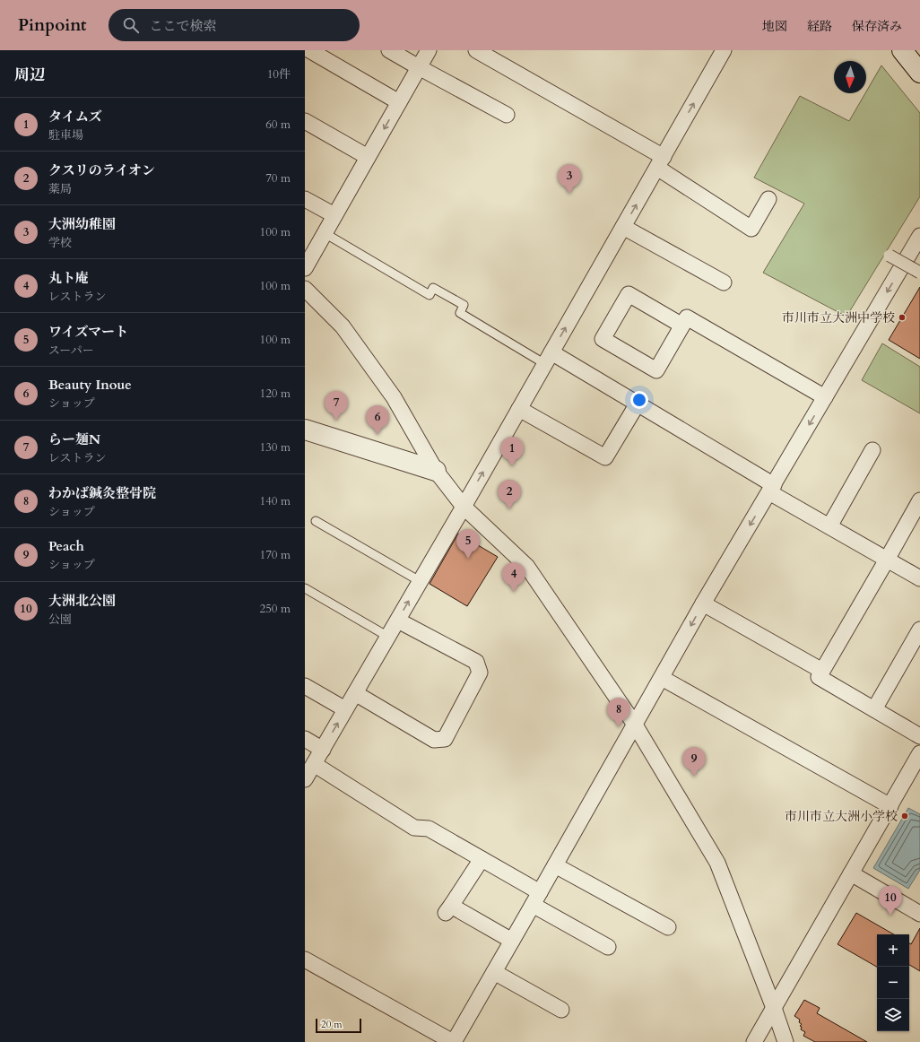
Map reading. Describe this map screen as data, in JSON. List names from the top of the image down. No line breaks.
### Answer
{"places":["市川市立大洲中学校","市川市立大洲小学校"],"scale_bar":"20 m","north":"bottom","page":{"header":"Pinpoint","search":"ここで検索","nav":["地図","経路","保存済み"],"heading":["周辺","10件"],"list":[{"mark":"1","name":"タイムズ","note":"駐車場","value":"60 m"},{"mark":"2","name":"クスリのライオン","note":"薬局","value":"70 m"},{"mark":"3","name":"大洲幼稚園","note":"学校","value":"100 m"},{"mark":"4","name":"丸ト庵","note":"レストラン","value":"100 m"},{"mark":"5","name":"ワイズマート","note":"スーパー","value":"100 m"},{"mark":"6","name":"Beauty Inoue","note":"ショップ","value":"120 m"},{"mark":"7","name":"らー麺N","note":"レストラン","value":"130 m"},{"mark":"8","name":"わかば鍼灸整骨院","note":"ショップ","value":"140 m"},{"mark":"9","name":"Peach","note":"ショップ","value":"170 m"},{"mark":"10","name":"大洲北公園","note":"公園","value":"250 m"}],"pins":["3","7","6","1","2","5","4","8","9","10"],"map_buttons":["+","−"],"scale":"20 m"}}
